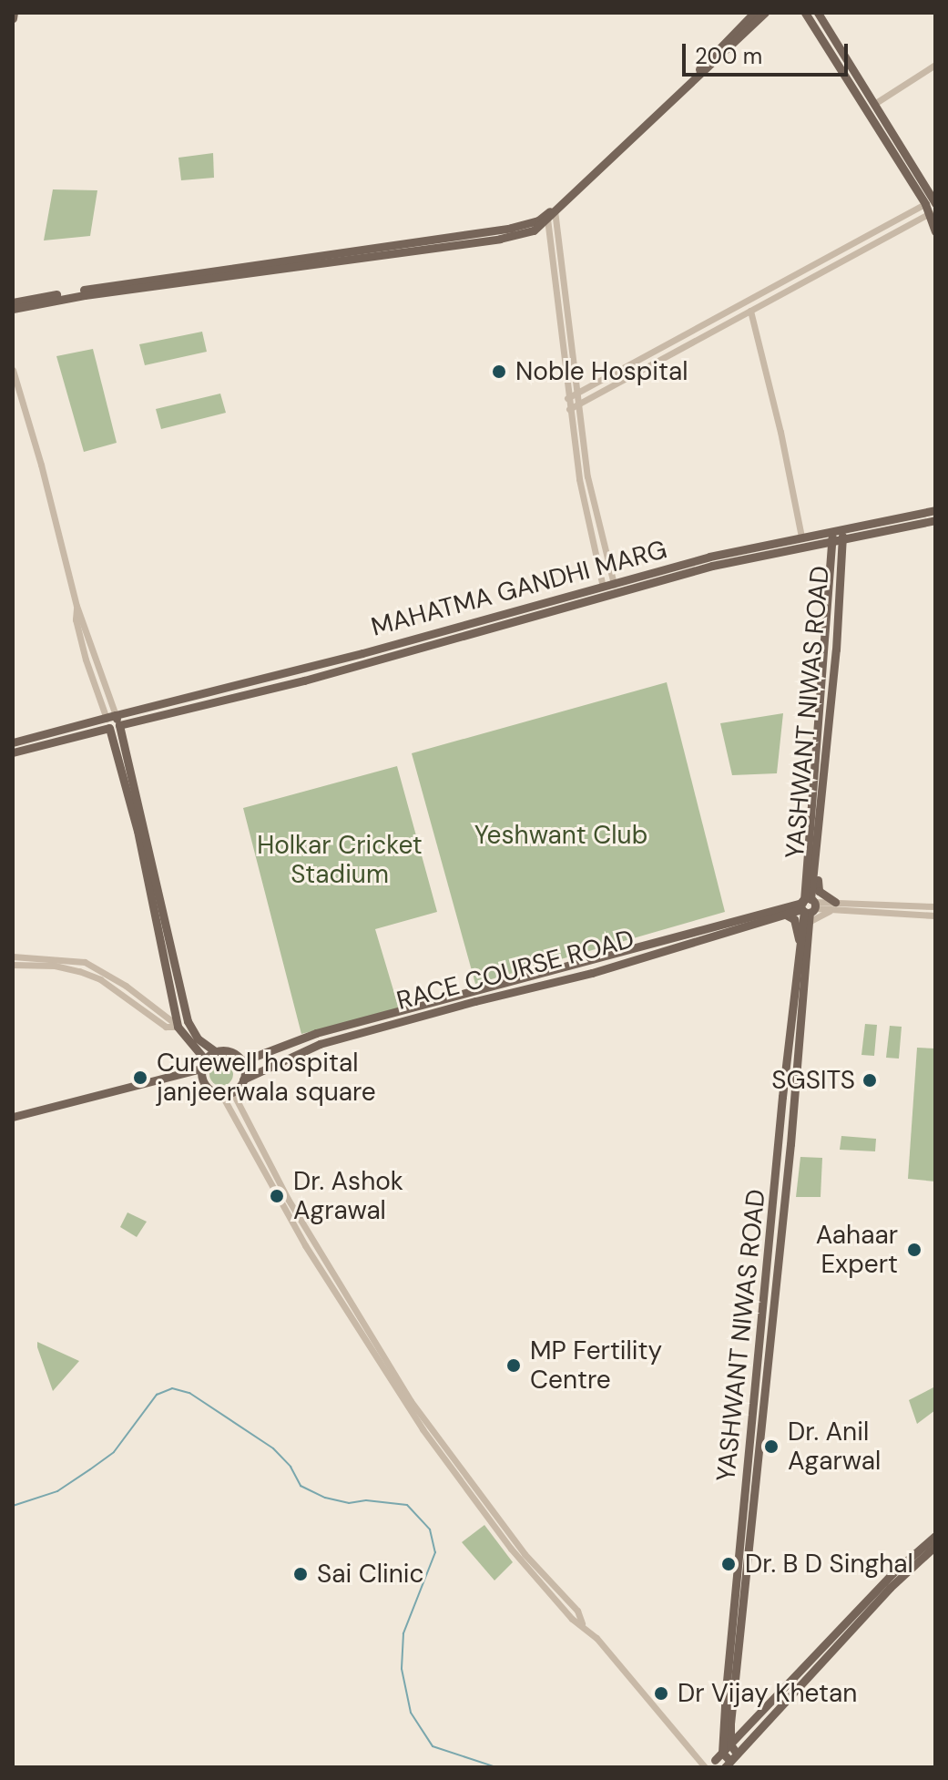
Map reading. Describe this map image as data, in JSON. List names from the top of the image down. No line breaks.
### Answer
{"streets":{"main road":["MAHATMA GANDHI MARG","YASHWANT NIWAS ROAD","RACE COURSE ROAD"]},"crossings":[["MAHATMA GANDHI MARG","YASHWANT NIWAS ROAD"],["YASHWANT NIWAS ROAD","RACE COURSE ROAD"]],"parks":["Yeshwant Club","Holkar Cricket Stadium"],"places":["Noble Hospital","Curewell hospital janjeerwala square","SGSITS","Dr. Ashok Agrawal","Aahaar Expert","MP Fertility Centre","Dr. Anil Agarwal","Dr. B D Singhal","Sai Clinic","Dr Vijay Khetan"],"scale_bar":"200 m"}
